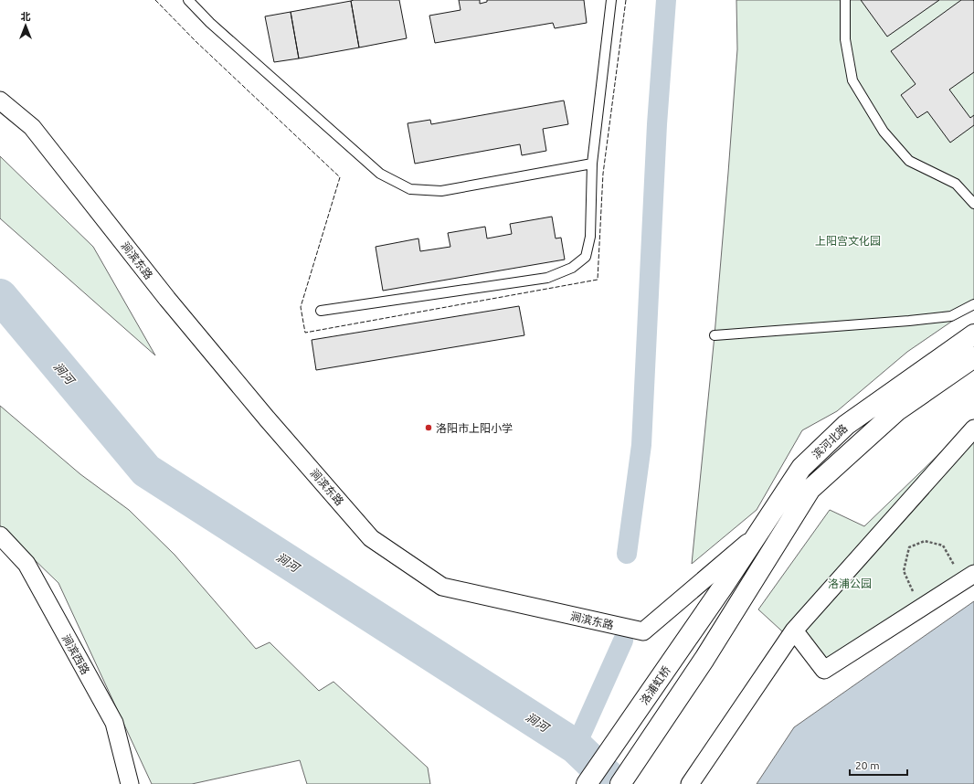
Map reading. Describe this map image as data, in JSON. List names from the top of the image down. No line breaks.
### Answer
{"streets":{"main road":["滨河北路","洛浦虹桥"],"street":["涧滨东路","涧滨西路"]},"crossings":[["涧滨东路","滨河北路"],["滨河北路","洛浦虹桥"]],"water":["涧河"],"parks":["上阳宫文化园","洛浦公园"],"places":["洛阳市上阳小学"],"scale_bar":"20 m","north":"top"}
